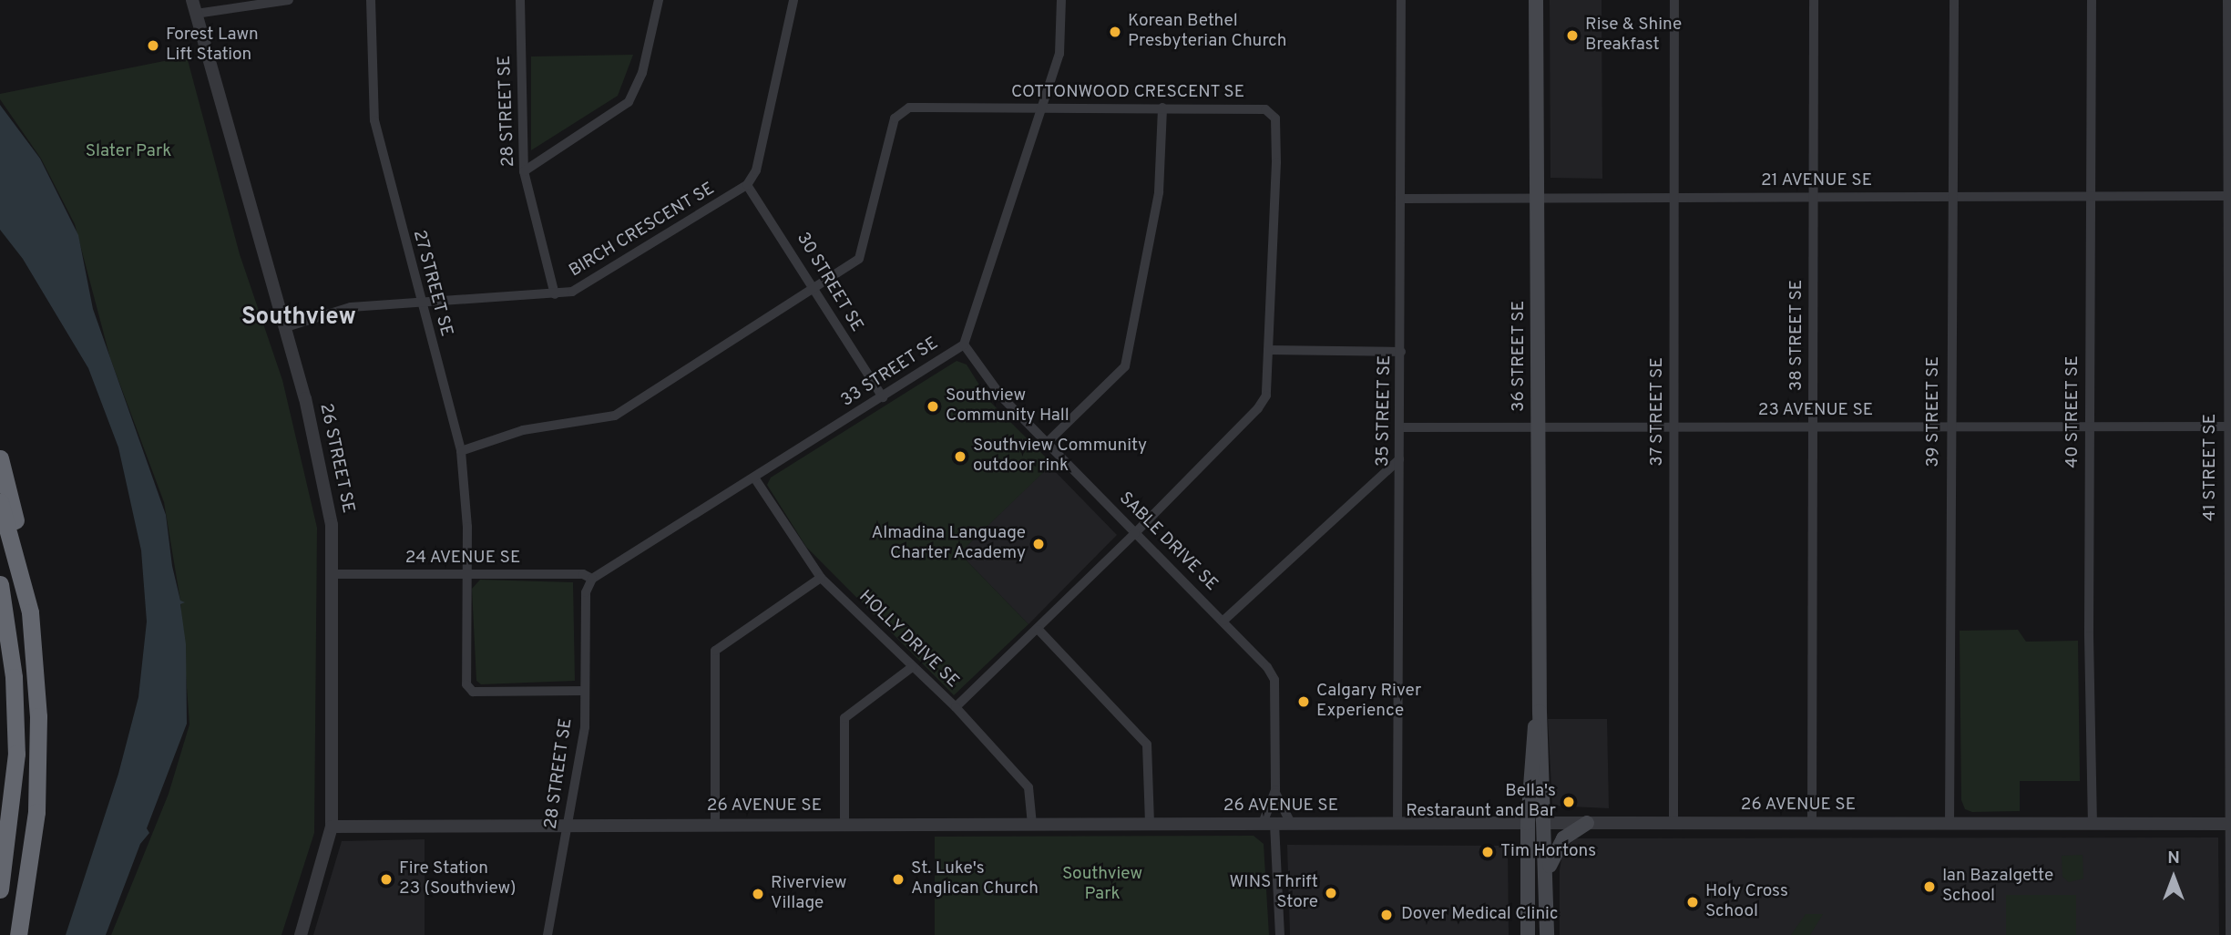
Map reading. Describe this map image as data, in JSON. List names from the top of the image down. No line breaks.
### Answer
{"streets":{"main road":["36 STREET SE"],"street":["COTTONWOOD CRESCENT SE","28 STREET SE","21 AVENUE SE","BIRCH CRESCENT SE","30 STREET SE","27 STREET SE","38 STREET SE","33 STREET SE","35 STREET SE","23 AVENUE SE","37 STREET SE","39 STREET SE","40 STREET SE","26 STREET SE","41 STREET SE","SABLE DRIVE SE","24 AVENUE SE","HOLLY DRIVE SE","26 AVENUE SE"]},"crossings":[["COTTONWOOD CRESCENT SE","30 STREET SE"],["COTTONWOOD CRESCENT SE","27 STREET SE"],["COTTONWOOD CRESCENT SE","33 STREET SE"],["COTTONWOOD CRESCENT SE","SABLE DRIVE SE"],["COTTONWOOD CRESCENT SE","HOLLY DRIVE SE"],["28 STREET SE","BIRCH CRESCENT SE"],["28 STREET SE","27 STREET SE"],["28 STREET SE","33 STREET SE"],["28 STREET SE","24 AVENUE SE"],["28 STREET SE","26 AVENUE SE"],["21 AVENUE SE","38 STREET SE"],["21 AVENUE SE","36 STREET SE"],["21 AVENUE SE","35 STREET SE"],["21 AVENUE SE","37 STREET SE"],["21 AVENUE SE","39 STREET SE"],["21 AVENUE SE","40 STREET SE"],["21 AVENUE SE","41 STREET SE"],["BIRCH CRESCENT SE","30 STREET SE"],["BIRCH CRESCENT SE","27 STREET SE"],["BIRCH CRESCENT SE","26 STREET SE"],["30 STREET SE","33 STREET SE"],["27 STREET SE","24 AVENUE SE"],["38 STREET SE","23 AVENUE SE"],["38 STREET SE","26 AVENUE SE"],["36 STREET SE","23 AVENUE SE"],["36 STREET SE","26 AVENUE SE"],["33 STREET SE","SABLE DRIVE SE"],["33 STREET SE","24 AVENUE SE"],["33 STREET SE","HOLLY DRIVE SE"],["35 STREET SE","23 AVENUE SE"],["35 STREET SE","26 AVENUE SE"],["23 AVENUE SE","37 STREET SE"],["23 AVENUE SE","39 STREET SE"],["23 AVENUE SE","40 STREET SE"],["23 AVENUE SE","41 STREET SE"],["37 STREET SE","26 AVENUE SE"],["39 STREET SE","26 AVENUE SE"],["40 STREET SE","26 AVENUE SE"],["26 STREET SE","24 AVENUE SE"],["26 STREET SE","26 AVENUE SE"],["41 STREET SE","26 AVENUE SE"],["SABLE DRIVE SE","26 AVENUE SE"],["HOLLY DRIVE SE","26 AVENUE SE"]],"districts":["Southview"],"parks":["Slater Park","Southview Park"],"places":["Korean Bethel Presbyterian Church","Rise & Shine Breakfast","Forest Lawn Lift Station","Southview Community Hall","Southview Community outdoor rink","Almadina Language Charter Academy","Calgary River Experience","Bella's Restaraunt and Bar","Tim Hortons","Fire Station 23 (Southview)","St. Luke's Anglican Church","Ian Bazalgette School","WINS Thrift Store","Riverview Village","Holy Cross School","Dover Medical Clinic"],"north":"top"}
